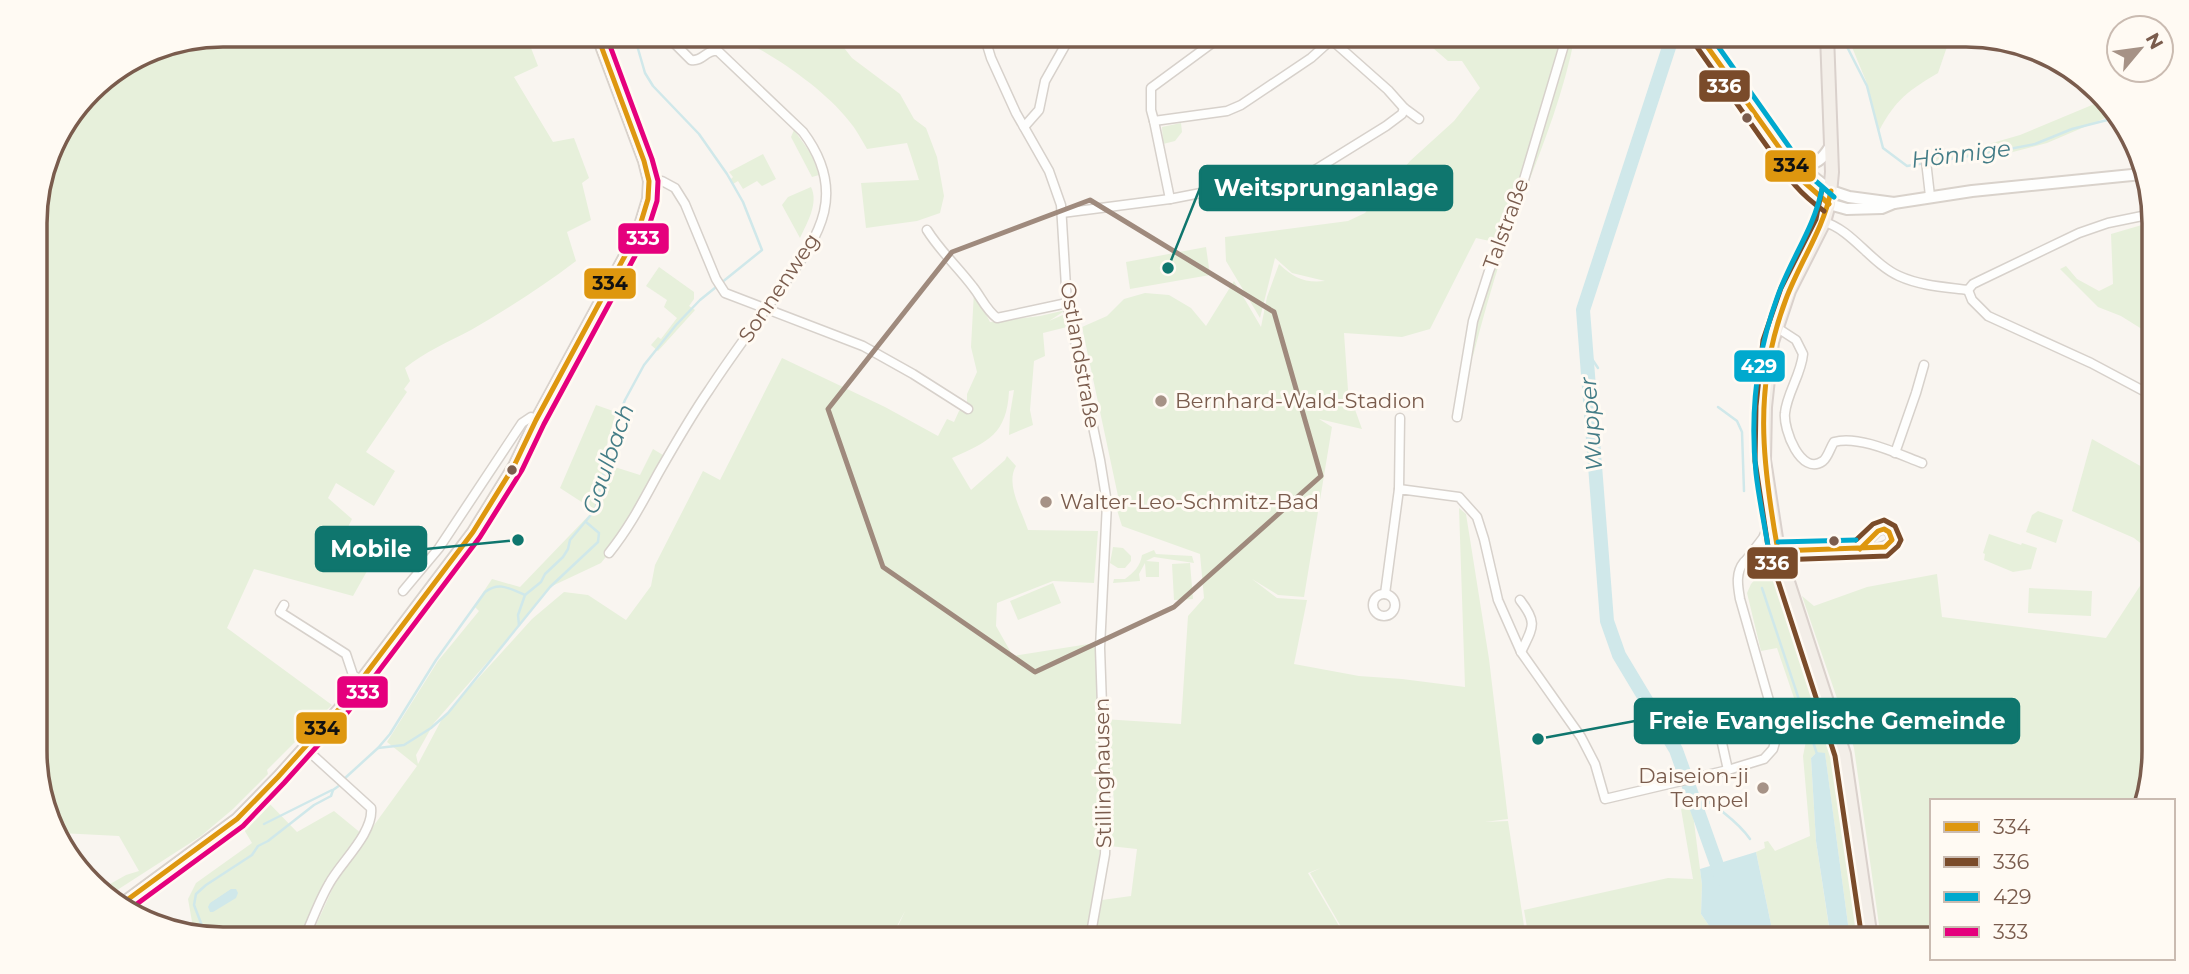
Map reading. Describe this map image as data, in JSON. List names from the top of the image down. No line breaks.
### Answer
{"streets":{"street":["Talstraße","Sonnenweg","Ostlandstraße","Stillinghausen"]},"crossings":[["Ostlandstraße","Stillinghausen"]],"water":["Hönnige","Wupper","Gaulbach"],"places":["Weitsprunganlage","Bernhard-Wald-Stadion","Walter-Leo-Schmitz-Bad","Mobile","Freie Evangelische Gemeinde","Daiseion-ji Tempel"],"lines":["transit line 429","transit line 334","transit line 336","transit line 333"],"legend":["334","336","429","333"],"north":"top right"}
